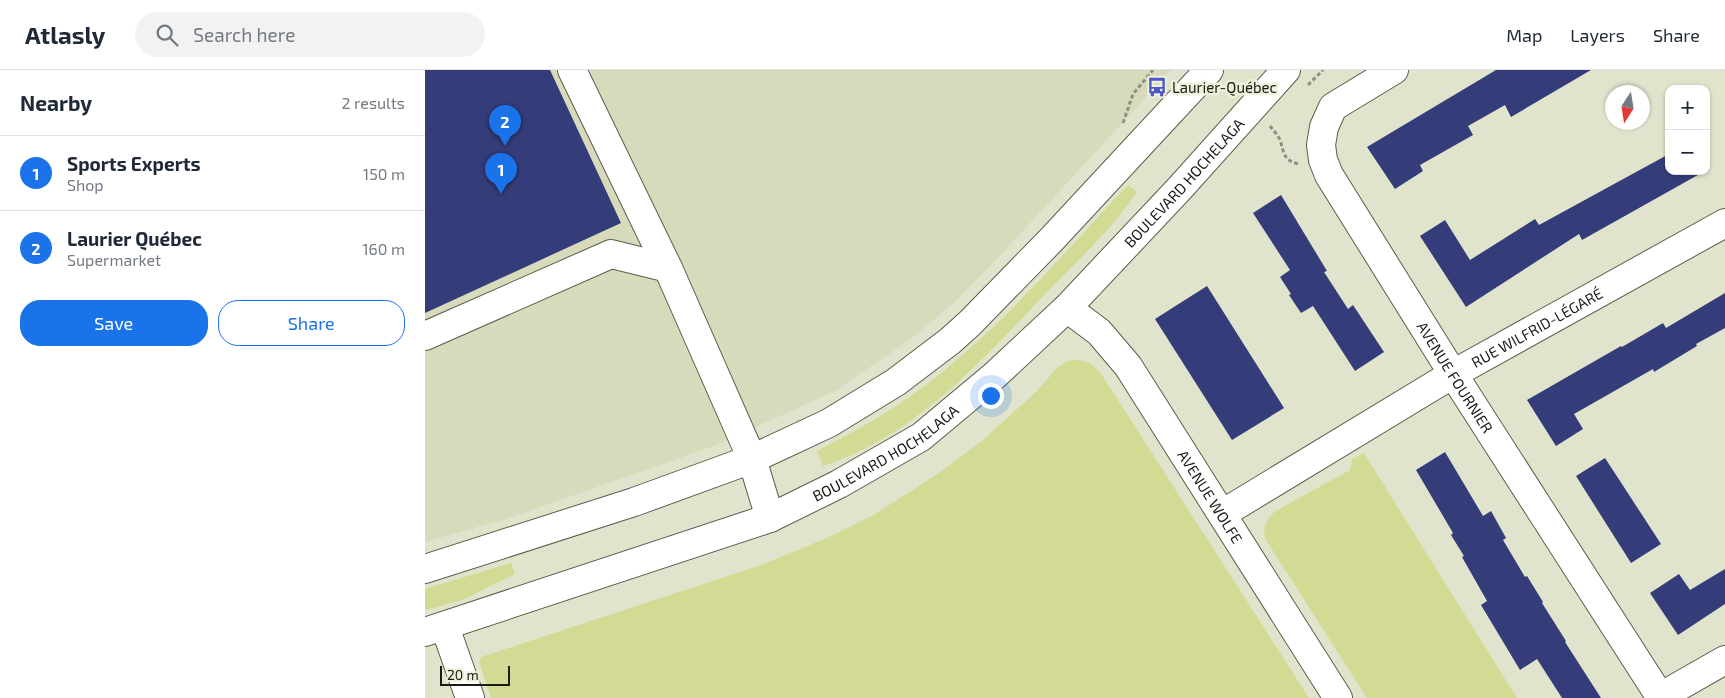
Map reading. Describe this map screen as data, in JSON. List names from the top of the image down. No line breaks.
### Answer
{"streets":{"main road":["BOULEVARD HOCHELAGA","RUE WILFRID-LÉGARÉ","AVENUE FOURNIER","AVENUE WOLFE"]},"crossings":[["BOULEVARD HOCHELAGA","AVENUE WOLFE"],["RUE WILFRID-LÉGARÉ","AVENUE FOURNIER"],["RUE WILFRID-LÉGARÉ","AVENUE WOLFE"]],"places":{"bus stop":["Laurier-Québec"]},"scale_bar":"20 m","north":"bottom","page":{"header":"Atlasly","search":"Search here","nav":["Map","Layers","Share"],"heading":["Nearby","2 results"],"map_buttons":["+","−"],"pins":["2","1"],"list":[{"mark":"1","name":"Sports Experts","note":"Shop","value":"150 m"},{"mark":"2","name":"Laurier Québec","note":"Supermarket","value":"160 m"}],"buttons":["Save","Share"],"scale":"20 m"}}
